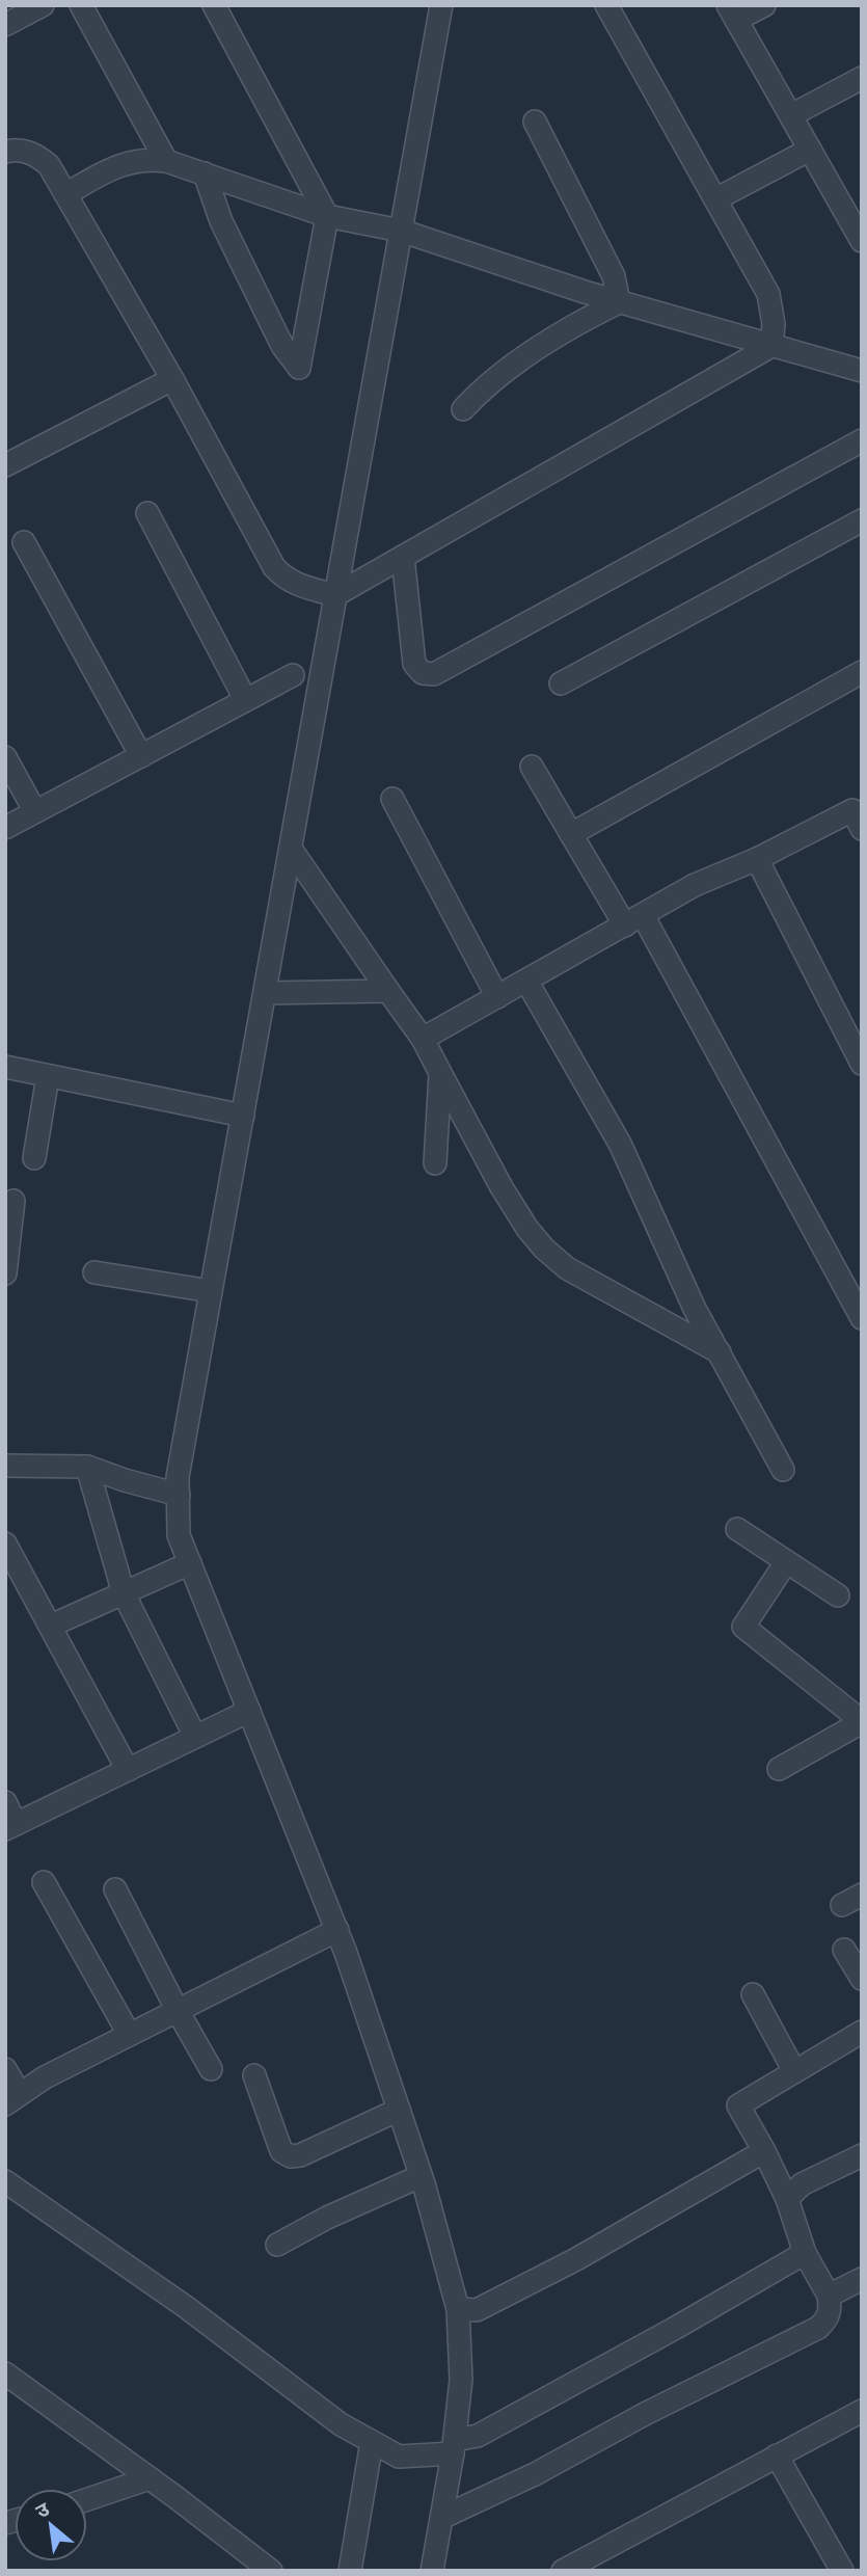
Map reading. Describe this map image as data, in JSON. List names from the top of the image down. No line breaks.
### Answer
{"north":"top left"}
